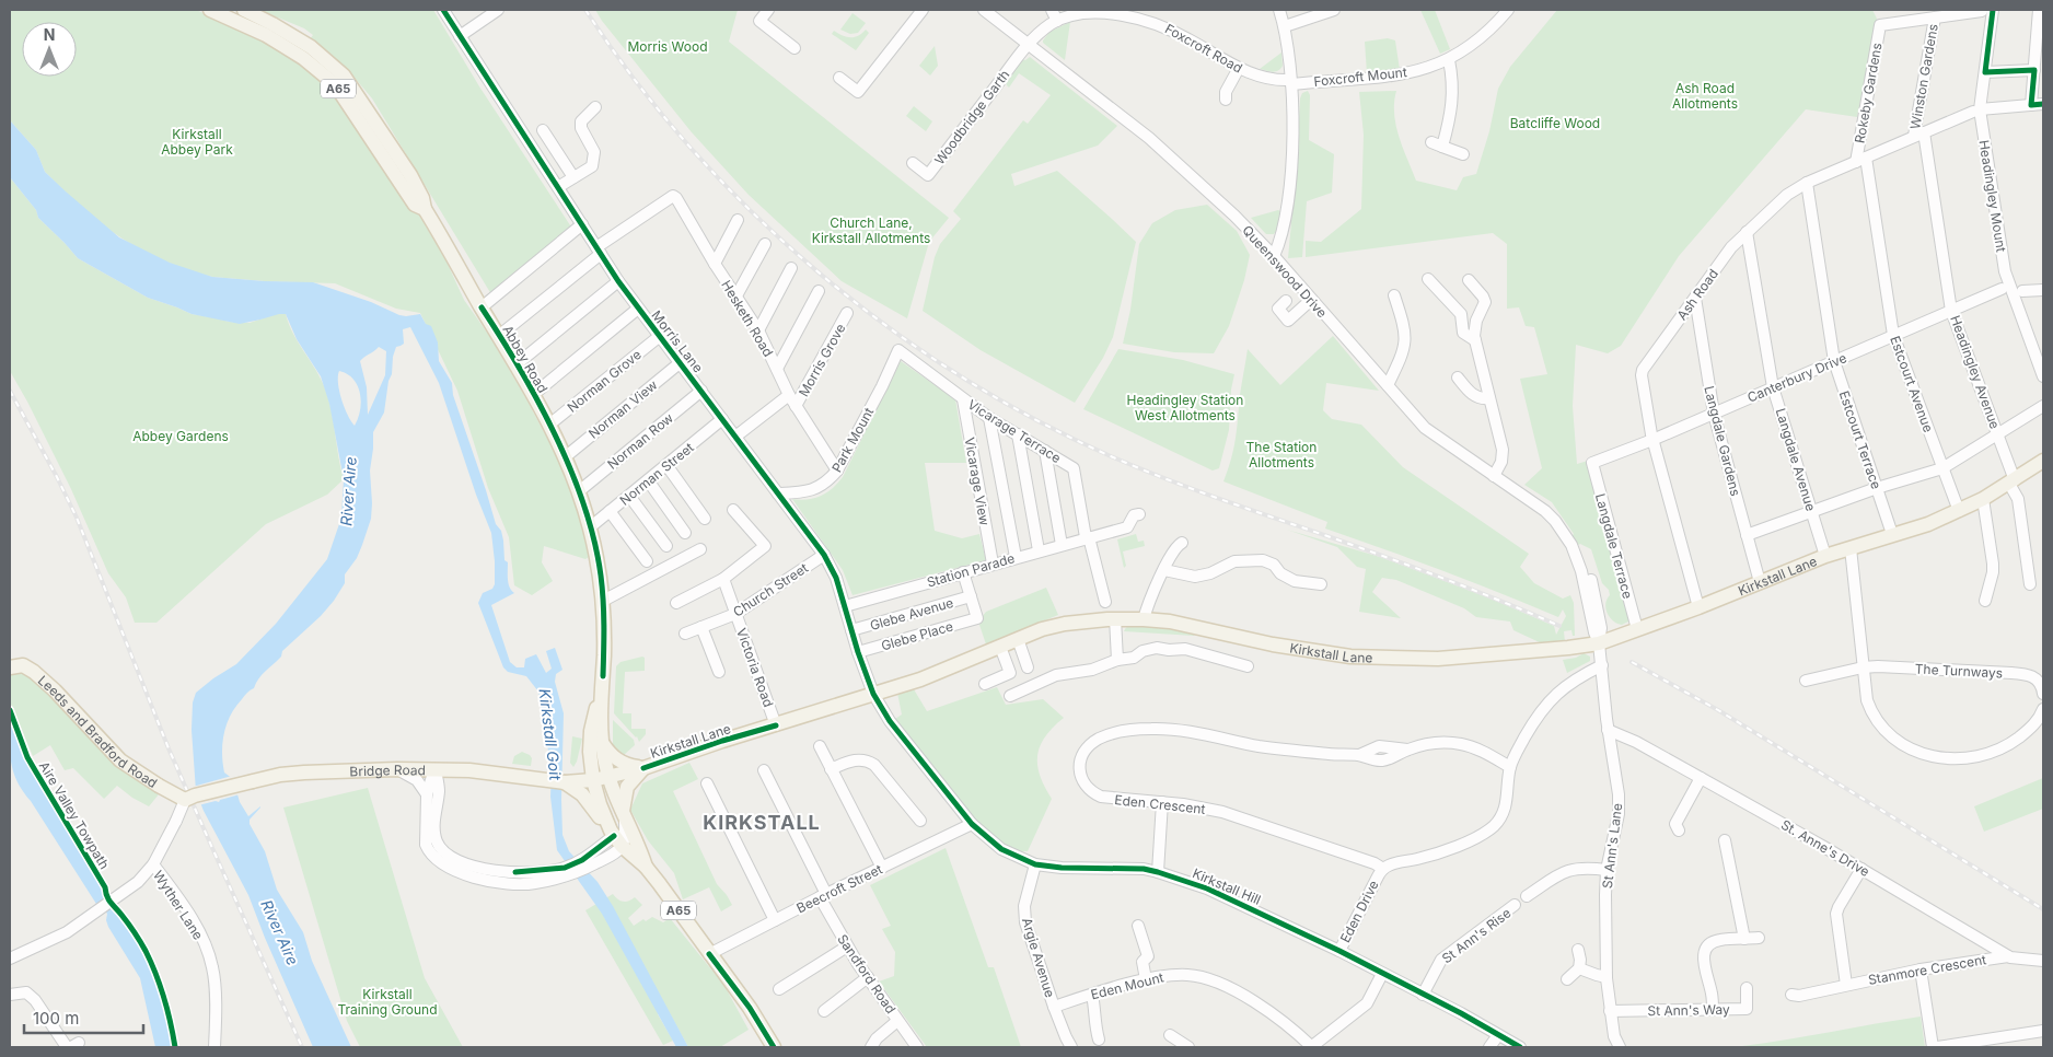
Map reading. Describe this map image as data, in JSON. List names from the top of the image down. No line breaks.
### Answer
{"streets":{"main road":["A65","Abbey Road","Kirkstall Lane","Leeds and Bradford Road","Bridge Road"],"street":["Foxcroft Road","Foxcroft Mount","Winston Gardens","Rokeby Gardens","Woodbridge Garth","Headingley Mount","Queenswood Drive","Ash Road","Hesketh Road","Morris Lane","Morris Grove","Headingley Avenue","Canterbury Drive","Norman Grove","Estcourt Avenue","Norman View","Vicarage Terrace","Park Mount","Estcourt Terrace","Norman Row","Langdale Gardens","Langdale Avenue","Norman Street","Vicarage View","Langdale Terrace","Station Parade","Church Street","Glebe Avenue","Glebe Place","Victoria Road","The Turnways","Eden Crescent","St Ann's Lane","St. Anne's Drive","Kirkstall Hill","Beecroft Street","Wyther Lane","Eden Drive","St Ann's Rise","Argie Avenue","Stanmore Crescent","Sandford Road","Eden Mount","St Ann's Way"],"cycle path":["Aire Valley Towpath"]},"crossings":[["Foxcroft Road","Foxcroft Mount"],["Foxcroft Road","Woodbridge Garth"],["Foxcroft Road","Queenswood Drive"],["Winston Gardens","Rokeby Gardens"],["Winston Gardens","Ash Road"],["Winston Gardens","Headingley Avenue"],["A65","Abbey Road"],["A65","Kirkstall Lane"],["A65","Bridge Road"],["A65","Beecroft Street"],["Rokeby Gardens","Ash Road"],["Rokeby Gardens","Estcourt Avenue"],["Woodbridge Garth","Queenswood Drive"],["Headingley Mount","Ash Road"],["Queenswood Drive","Kirkstall Lane"],["Queenswood Drive","St Ann's Lane"],["Ash Road","Headingley Avenue"],["Ash Road","Canterbury Drive"],["Ash Road","Estcourt Avenue"],["Ash Road","Estcourt Terrace"],["Ash Road","Langdale Gardens"],["Ash Road","Langdale Avenue"],["Ash Road","Kirkstall Lane"],["Hesketh Road","Morris Lane"],["Hesketh Road","Morris Grove"],["Hesketh Road","Park Mount"],["Morris Lane","Norman Grove"],["Morris Lane","Norman View"],["Morris Lane","Park Mount"],["Morris Lane","Norman Row"],["Morris Lane","Norman Street"],["Morris Lane","Station Parade"],["Morris Lane","Kirkstall Lane"],["Morris Lane","Church Street"],["Morris Lane","Glebe Avenue"],["Morris Lane","Glebe Place"],["Morris Lane","Kirkstall Hill"],["Abbey Road","Norman Grove"],["Abbey Road","Norman View"],["Abbey Road","Norman Row"],["Abbey Road","Norman Street"],["Abbey Road","Kirkstall Lane"],["Abbey Road","Bridge Road"],["Headingley Avenue","Canterbury Drive"],["Headingley Avenue","Kirkstall Lane"],["Canterbury Drive","Estcourt Avenue"],["Canterbury Drive","Estcourt Terrace"],["Canterbury Drive","Langdale Gardens"],["Canterbury Drive","Langdale Avenue"],["Canterbury Drive","Langdale Terrace"],["Estcourt Avenue","Kirkstall Lane"],["Vicarage Terrace","Park Mount"],["Vicarage Terrace","Vicarage View"],["Vicarage Terrace","Station Parade"],["Estcourt Terrace","Kirkstall Lane"],["Langdale Gardens","Kirkstall Lane"],["Langdale Avenue","Kirkstall Lane"],["Vicarage View","Station Parade"],["Langdale Terrace","Kirkstall Lane"],["Kirkstall Lane","Victoria Road"],["Kirkstall Lane","Bridge Road"],["Kirkstall Lane","St Ann's Lane"],["Kirkstall Lane","Kirkstall Hill"],["Church Street","Victoria Road"],["Glebe Avenue","Glebe Place"],["Leeds and Bradford Road","Bridge Road"],["Leeds and Bradford Road","Wyther Lane"],["Bridge Road","Wyther Lane"],["Eden Crescent","Eden Drive"],["St Ann's Lane","St. Anne's Drive"],["St Ann's Lane","Eden Drive"],["St Ann's Lane","St Ann's Way"],["St. Anne's Drive","Stanmore Crescent"],["Kirkstall Hill","Beecroft Street"],["Kirkstall Hill","Eden Drive"],["Kirkstall Hill","St Ann's Rise"],["Kirkstall Hill","Argie Avenue"],["Beecroft Street","Sandford Road"],["Argie Avenue","Eden Mount"]],"districts":["KIRKSTALL"],"water":["River Aire","Kirkstall Goit"],"parks":["Morris Wood","Ash Road Allotments","Batcliffe Wood","Kirkstall Abbey Park","Church Lane, Kirkstall Allotments","Headingley Station West Allotments","Abbey Gardens","The Station Allotments","Kirkstall Training Ground"],"scale_bar":"100 m","north":"top"}
